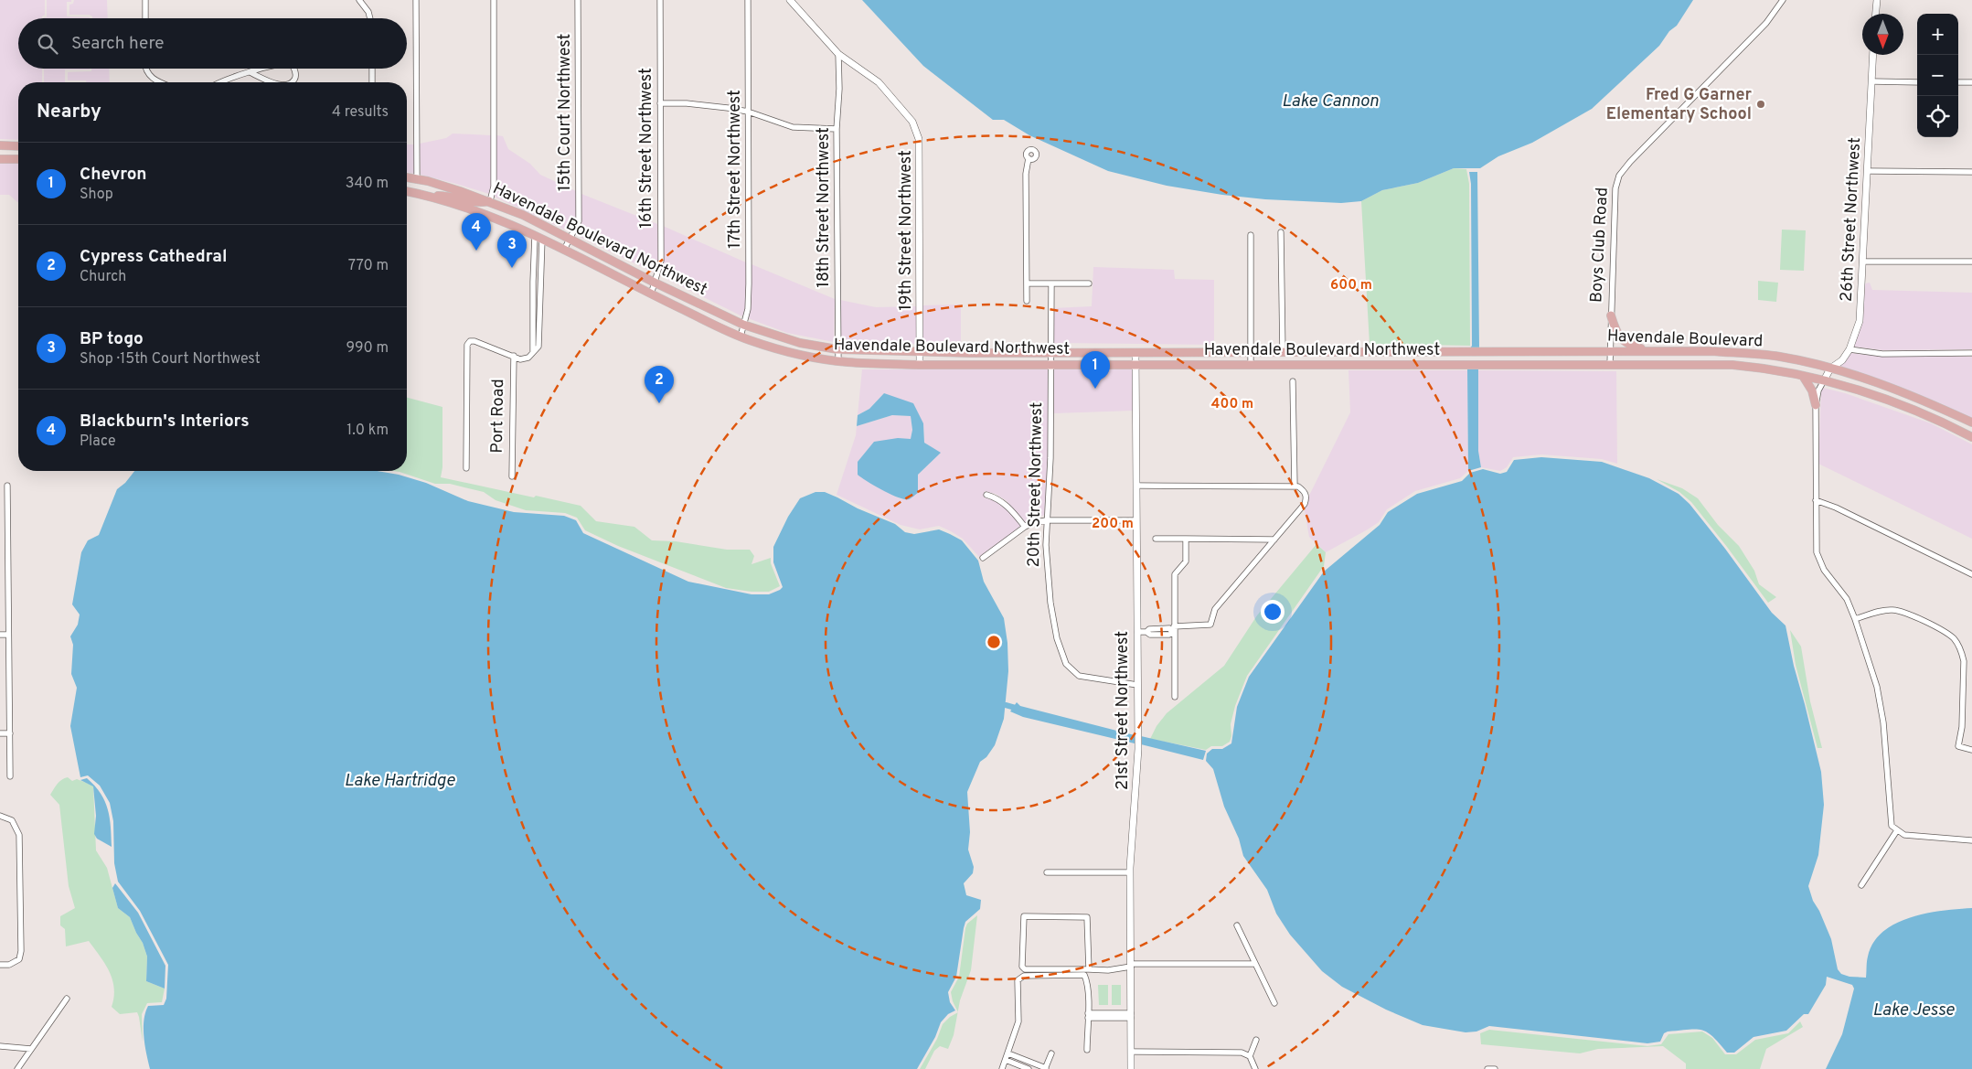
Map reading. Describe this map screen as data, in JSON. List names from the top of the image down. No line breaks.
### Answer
{"streets":{"main road":["Havendale Boulevard Northwest","Havendale Boulevard"],"street":["15th Court Northwest","16th Street Northwest","17th Street Northwest","18th Street Northwest","26th Street Northwest","19th Street Northwest","Boys Club Road","Port Road","20th Street Northwest","21st Street Northwest"]},"crossings":[["15th Court Northwest","Havendale Boulevard Northwest"],["16th Street Northwest","Havendale Boulevard Northwest"],["17th Street Northwest","Havendale Boulevard Northwest"],["18th Street Northwest","19th Street Northwest"],["18th Street Northwest","Havendale Boulevard Northwest"],["26th Street Northwest","Havendale Boulevard"],["19th Street Northwest","Havendale Boulevard Northwest"],["Havendale Boulevard Northwest","Havendale Boulevard"],["Havendale Boulevard Northwest","20th Street Northwest"],["Havendale Boulevard Northwest","21st Street Northwest"],["Boys Club Road","Havendale Boulevard"],["20th Street Northwest","21st Street Northwest"]],"water":["Lake Cannon","Lake Hartridge","Lake Jesse"],"places":["Fred G Garner Elementary School"],"north":"bottom","page":{"map_buttons":["+","−"],"search":"Search here","heading":["Nearby","4 results"],"list":[{"mark":"1","name":"Chevron","note":"Shop","value":"340 m"},{"mark":"2","name":"Cypress Cathedral","note":"Church","value":"770 m"},{"mark":"3","name":"BP togo","note":"Shop · 15th Court Northwest","value":"990 m"},{"mark":"4","name":"Blackburn's Interiors","note":"Place","value":"1.0 km"}],"pins":["4","3","1","2"]},"rings":["600 m","400 m","200 m"]}
